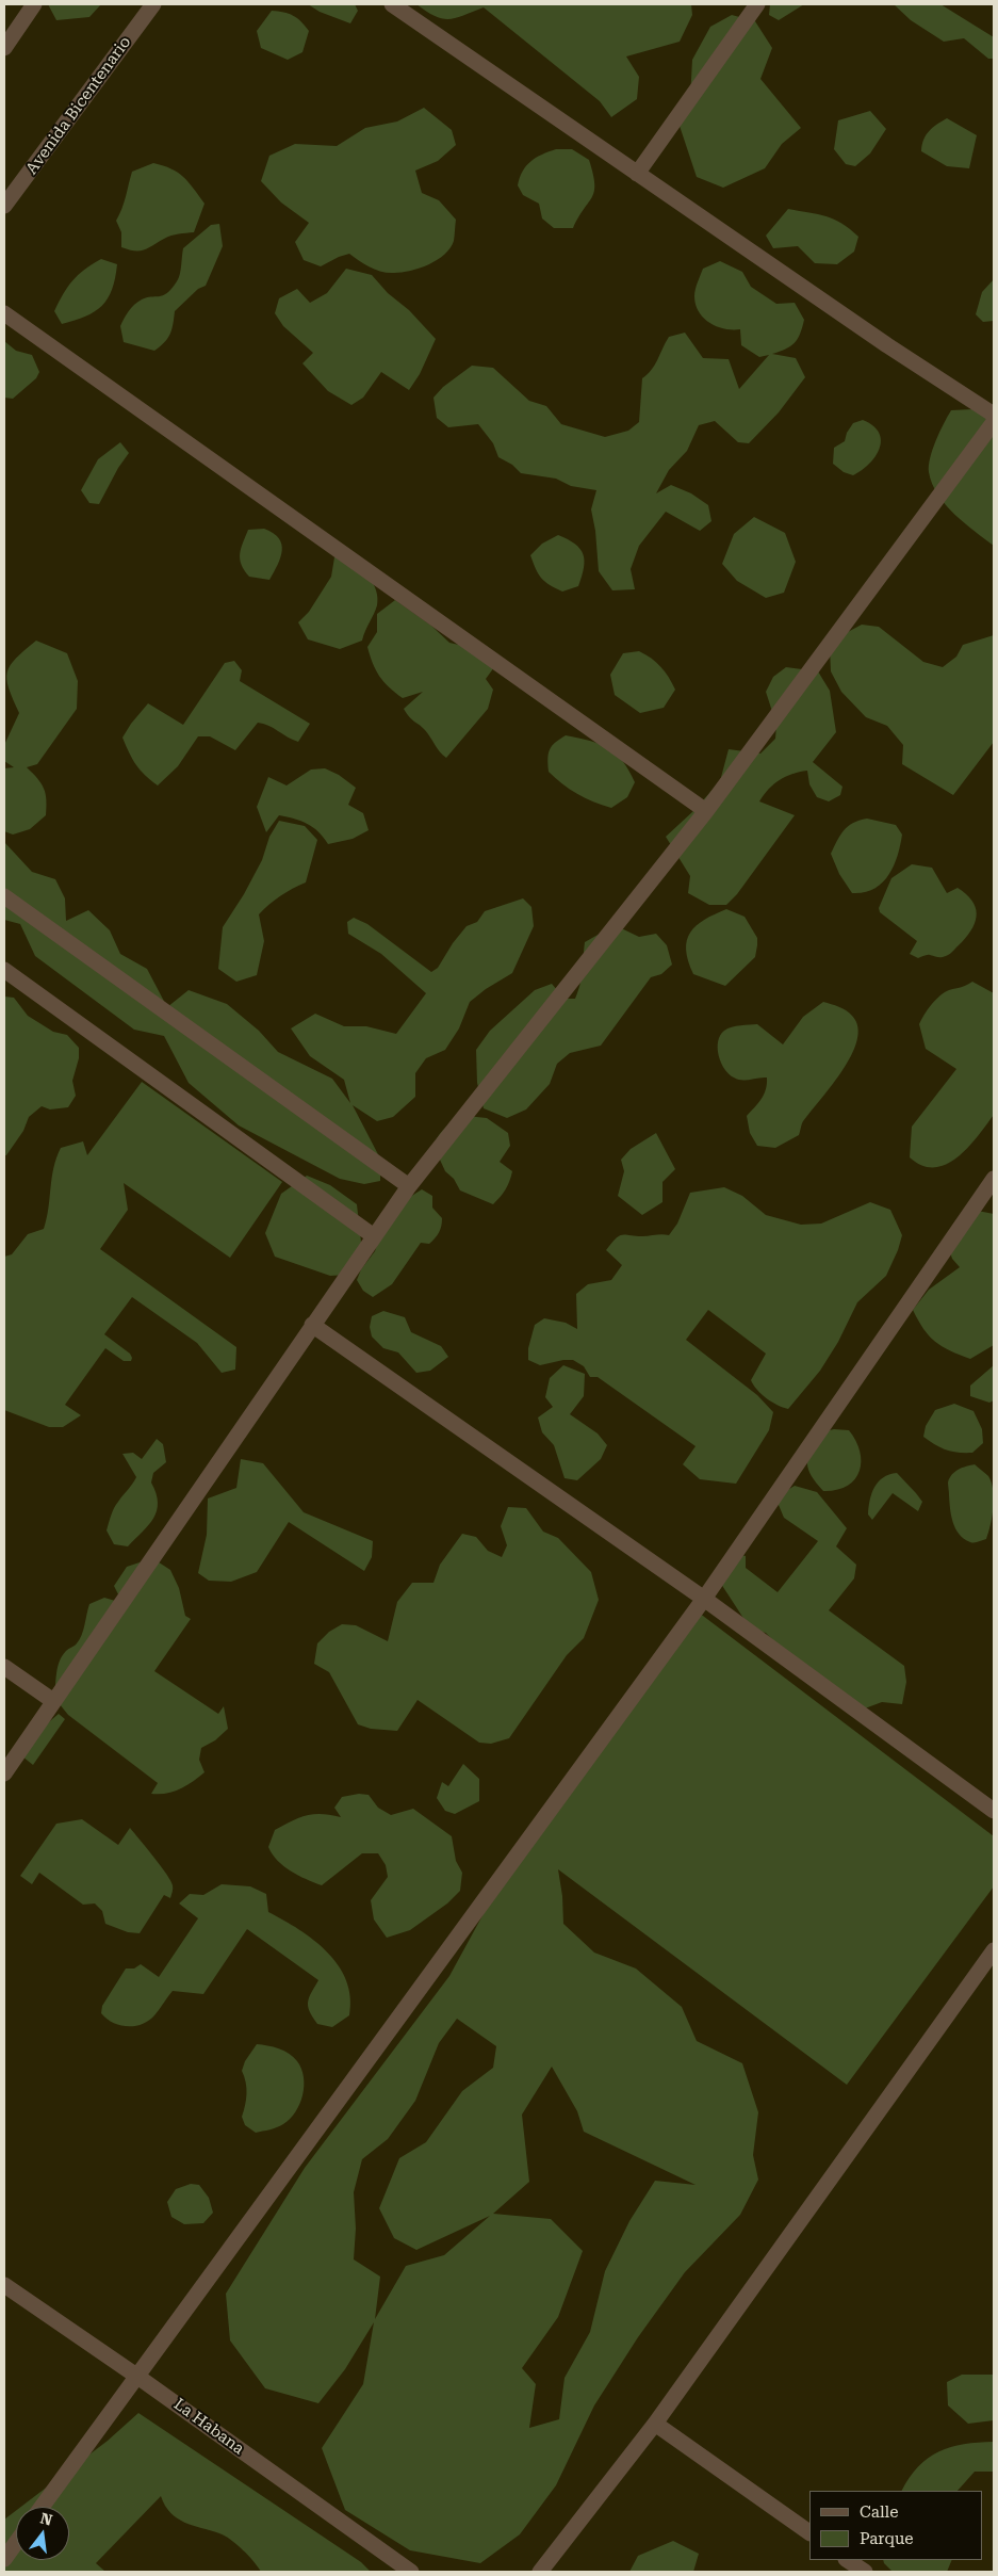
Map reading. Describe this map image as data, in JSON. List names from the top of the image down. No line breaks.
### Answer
{"streets":{"street":["Avenida Bicentenario","La Habana"]},"legend":["Calle","Parque"],"north":"top"}
